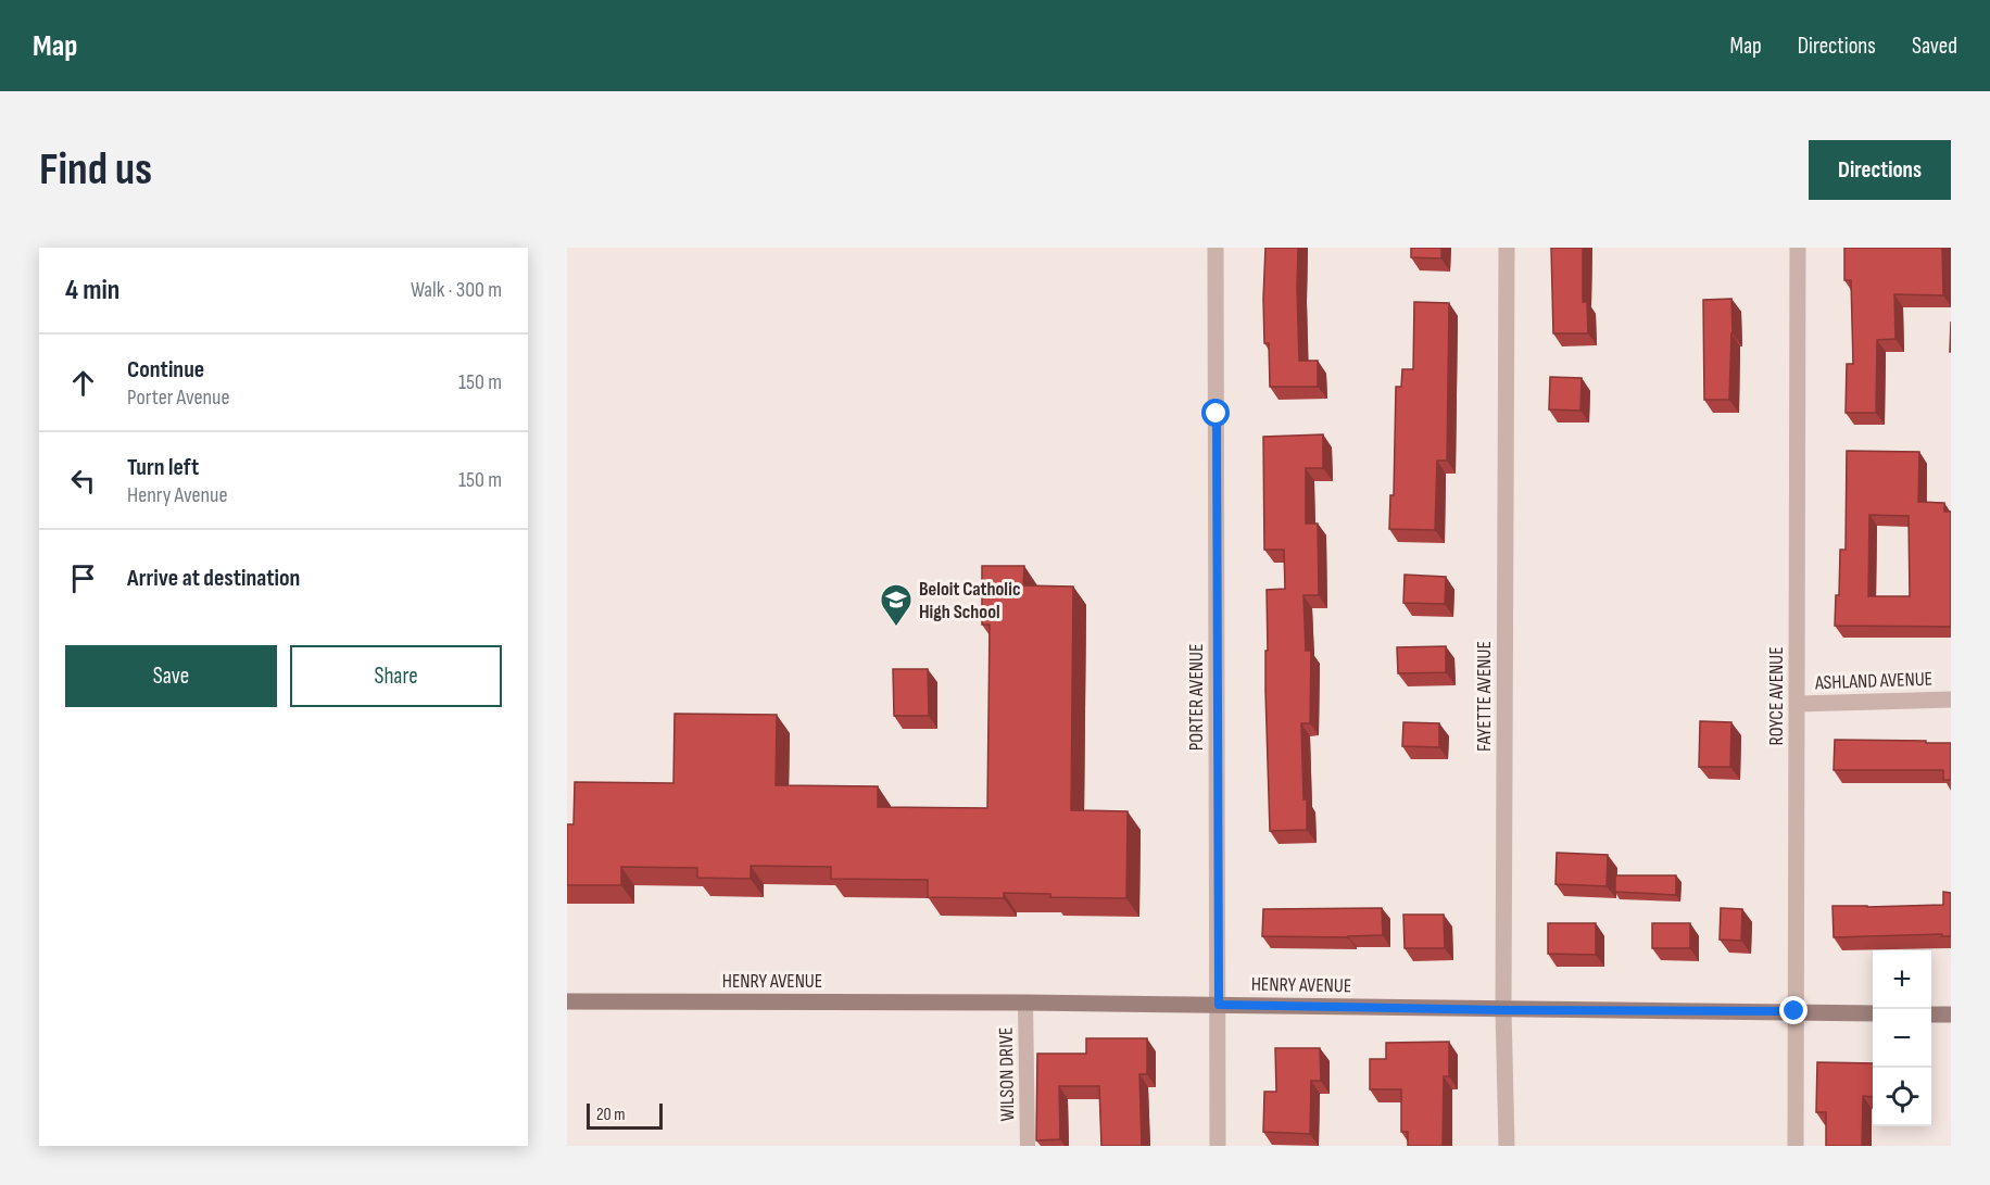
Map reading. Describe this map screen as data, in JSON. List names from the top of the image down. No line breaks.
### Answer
{"streets":{"street":["ASHLAND AVENUE","FAYETTE AVENUE","ROYCE AVENUE","PORTER AVENUE","HENRY AVENUE"],"lane":["WILSON DRIVE"]},"crossings":[["ASHLAND AVENUE","ROYCE AVENUE"],["FAYETTE AVENUE","HENRY AVENUE"],["ROYCE AVENUE","HENRY AVENUE"],["PORTER AVENUE","HENRY AVENUE"],["HENRY AVENUE","WILSON DRIVE"]],"places":{"school or university":["Beloit Catholic High School"]},"scale_bar":"20 m","page":{"header":"Map","nav":["Map","Directions","Saved"],"buttons":["Directions",["Save","Share"]],"title":"Find us","heading":["4 min","Walk · 300 m"],"list":[["Continue","Porter Avenue","150 m"],["Turn left","Henry Avenue","150 m"],"Arrive at destination"],"map_buttons":["+","−"],"scale":"20 m"}}
